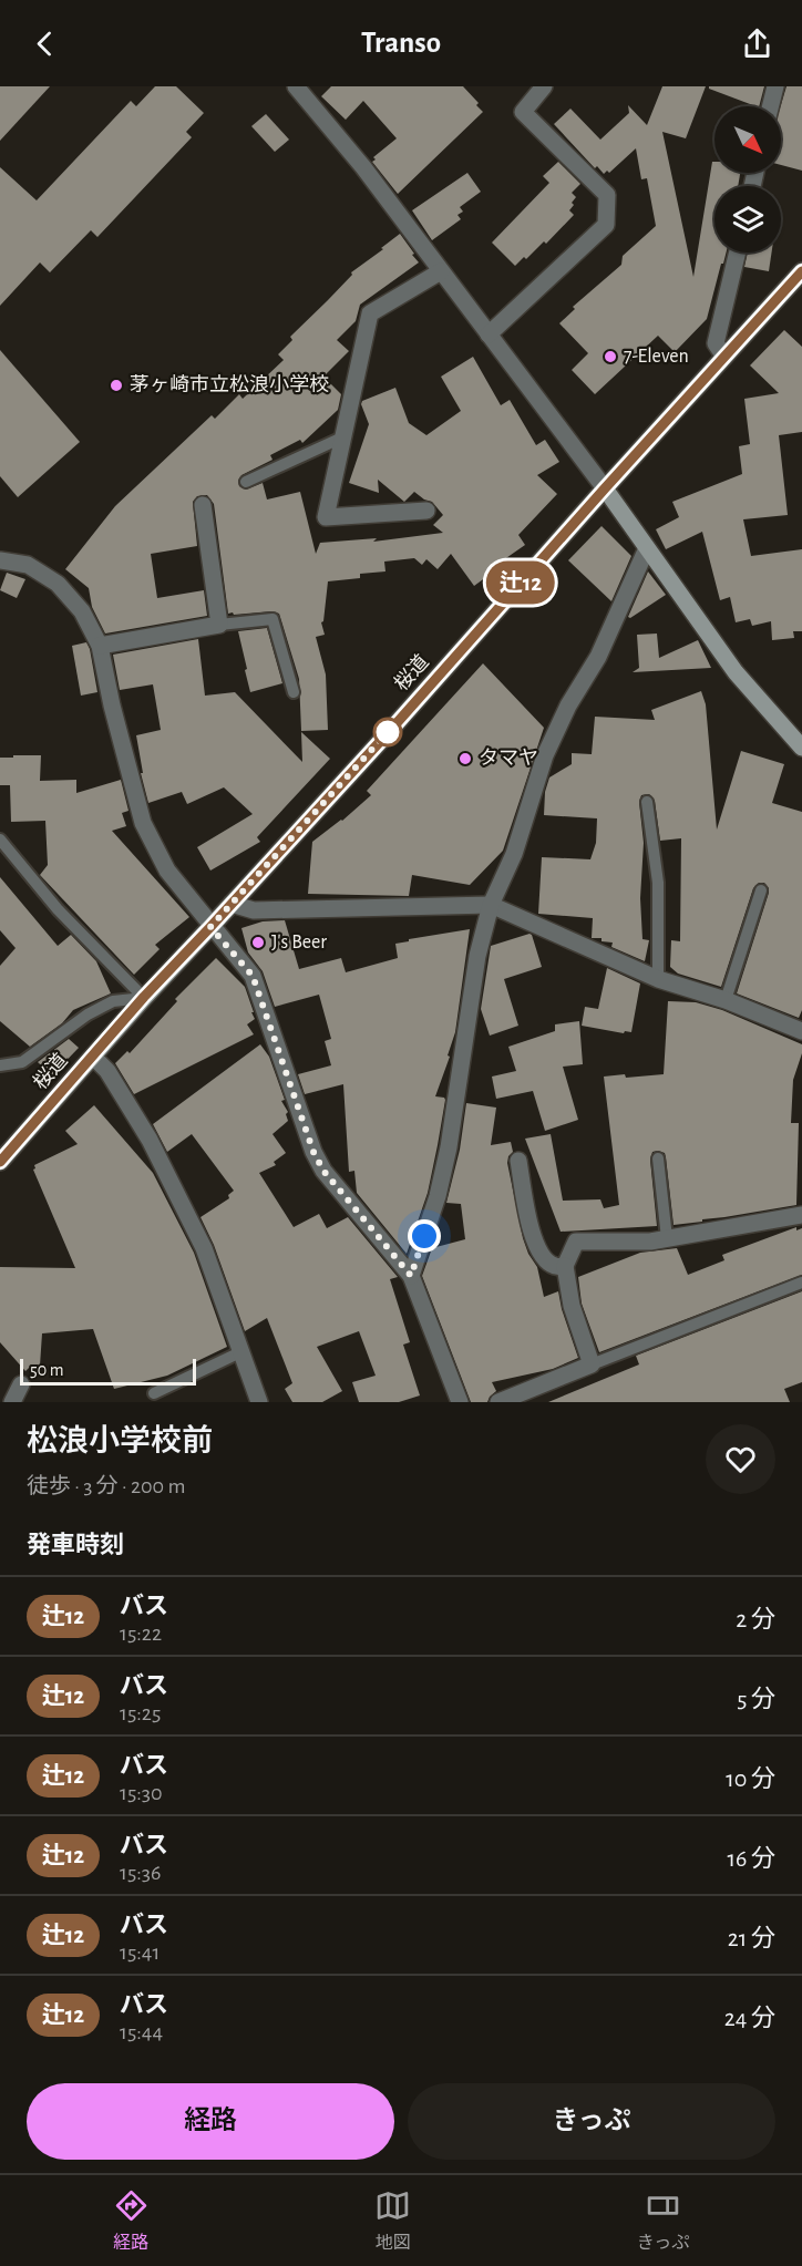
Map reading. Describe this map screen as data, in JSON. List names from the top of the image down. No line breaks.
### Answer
{"streets":{"street":["桜道"]},"places":["7-Eleven","茅ヶ崎市立松浪小学校","タマヤ","J's Beer"],"lines":["bus line 辻12"],"scale_bar":"50 m","north":"bottom right","page":{"header":"Transo","on_map":"辻12","scale":"50 m","heading":[["松浪小学校前","徒歩 · 3 分 · 200 m"],"発車時刻"],"list":[{"mark":"辻12","name":"バス","note":"15:22","value":"2 分"},{"mark":"辻12","name":"バス","note":"15:25","value":"5 分"},{"mark":"辻12","name":"バス","note":"15:30","value":"10 分"},{"mark":"辻12","name":"バス","note":"15:36","value":"16 分"},{"mark":"辻12","name":"バス","note":"15:41","value":"21 分"},{"mark":"辻12","name":"バス","note":"15:44","value":"24 分"}],"buttons":["経路","きっぷ"],"tabs":["経路","地図","きっぷ"]}}
